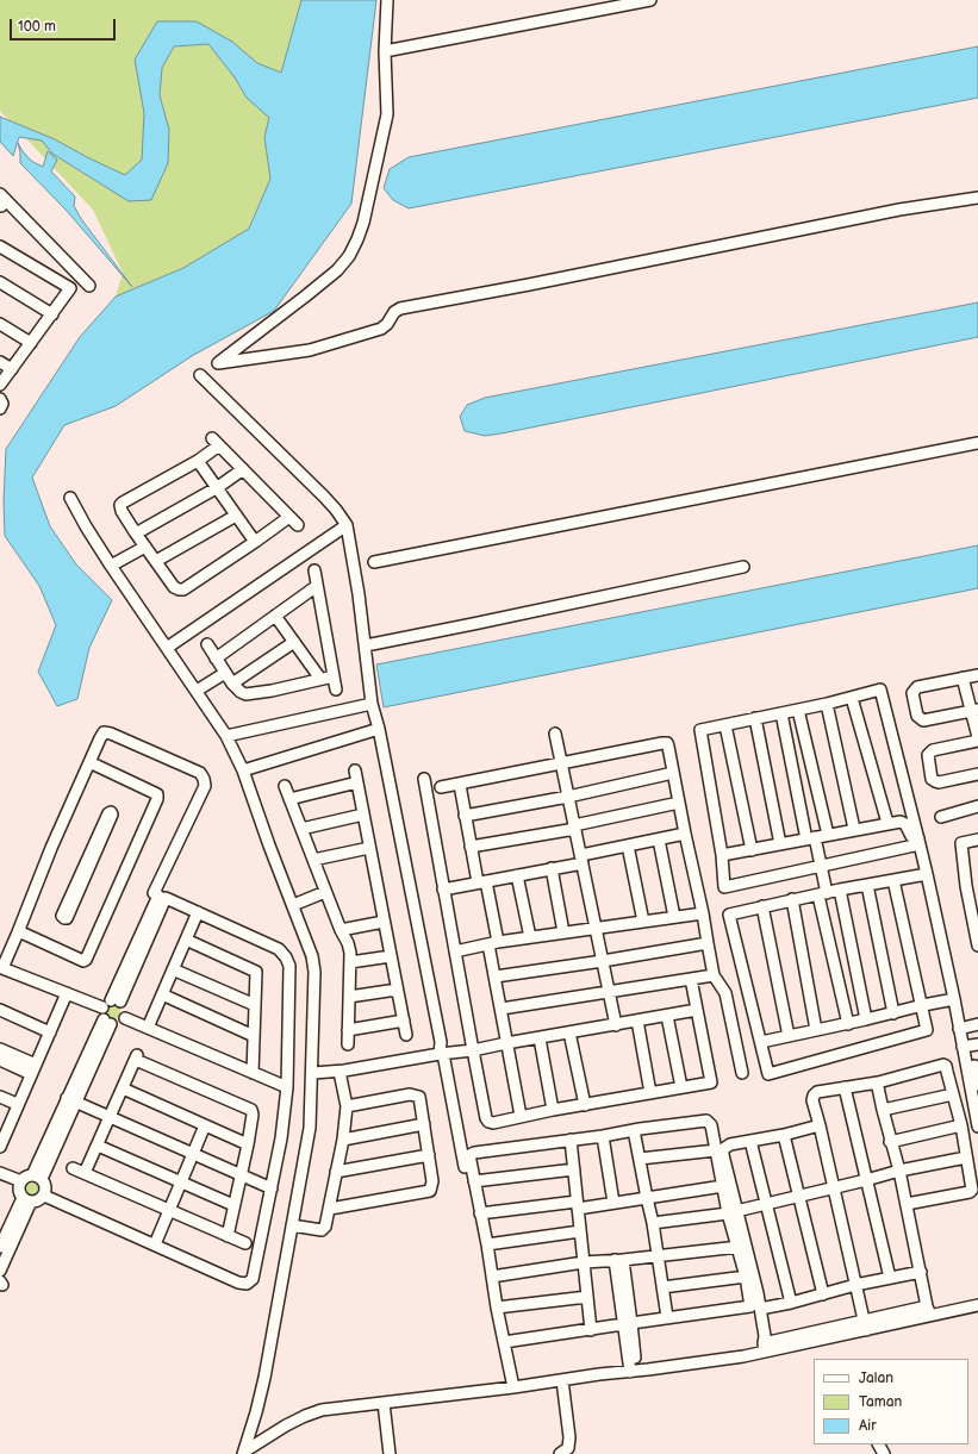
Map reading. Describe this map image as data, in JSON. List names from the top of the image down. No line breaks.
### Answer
{"legend":["Jalan","Taman","Air"],"scale_bar":"100 m"}
